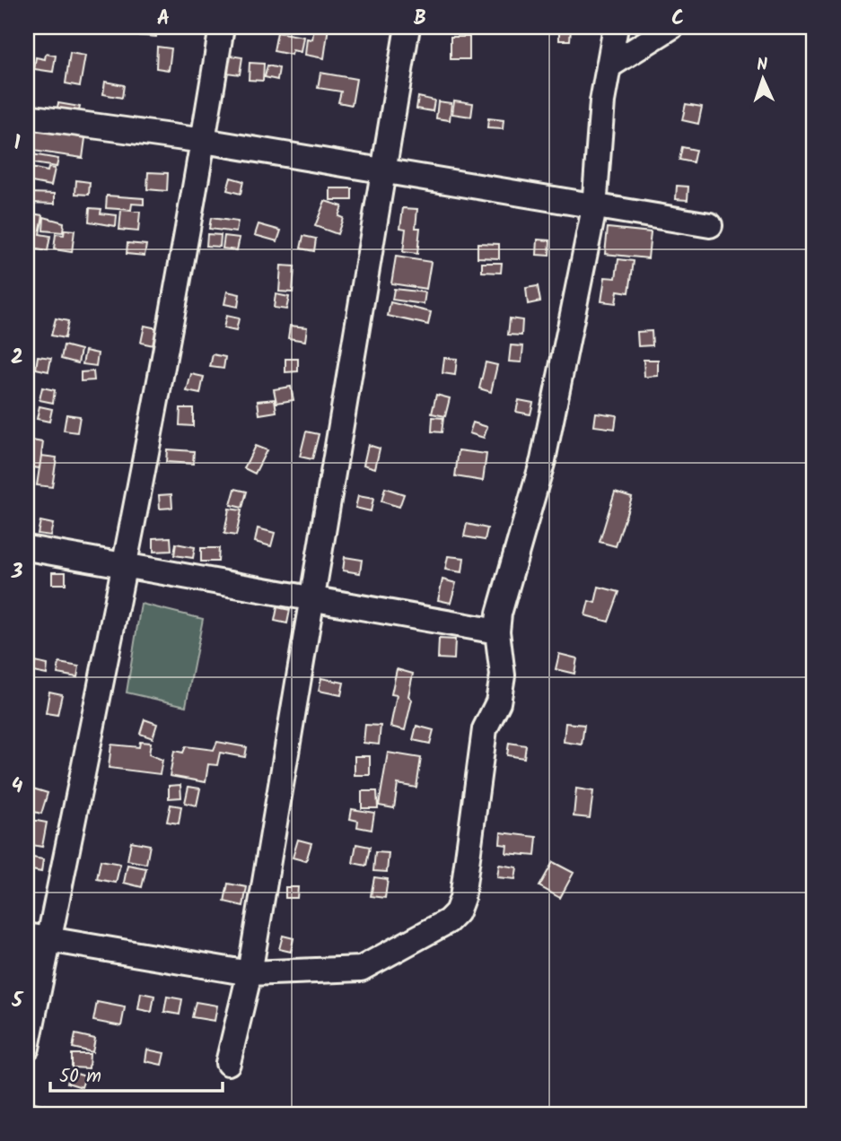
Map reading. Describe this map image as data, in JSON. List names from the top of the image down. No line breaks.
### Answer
{"scale_bar":"50 m","north":"top","grid":{"columns":["A","B","C"],"rows":["1","2","3","4","5"]}}
